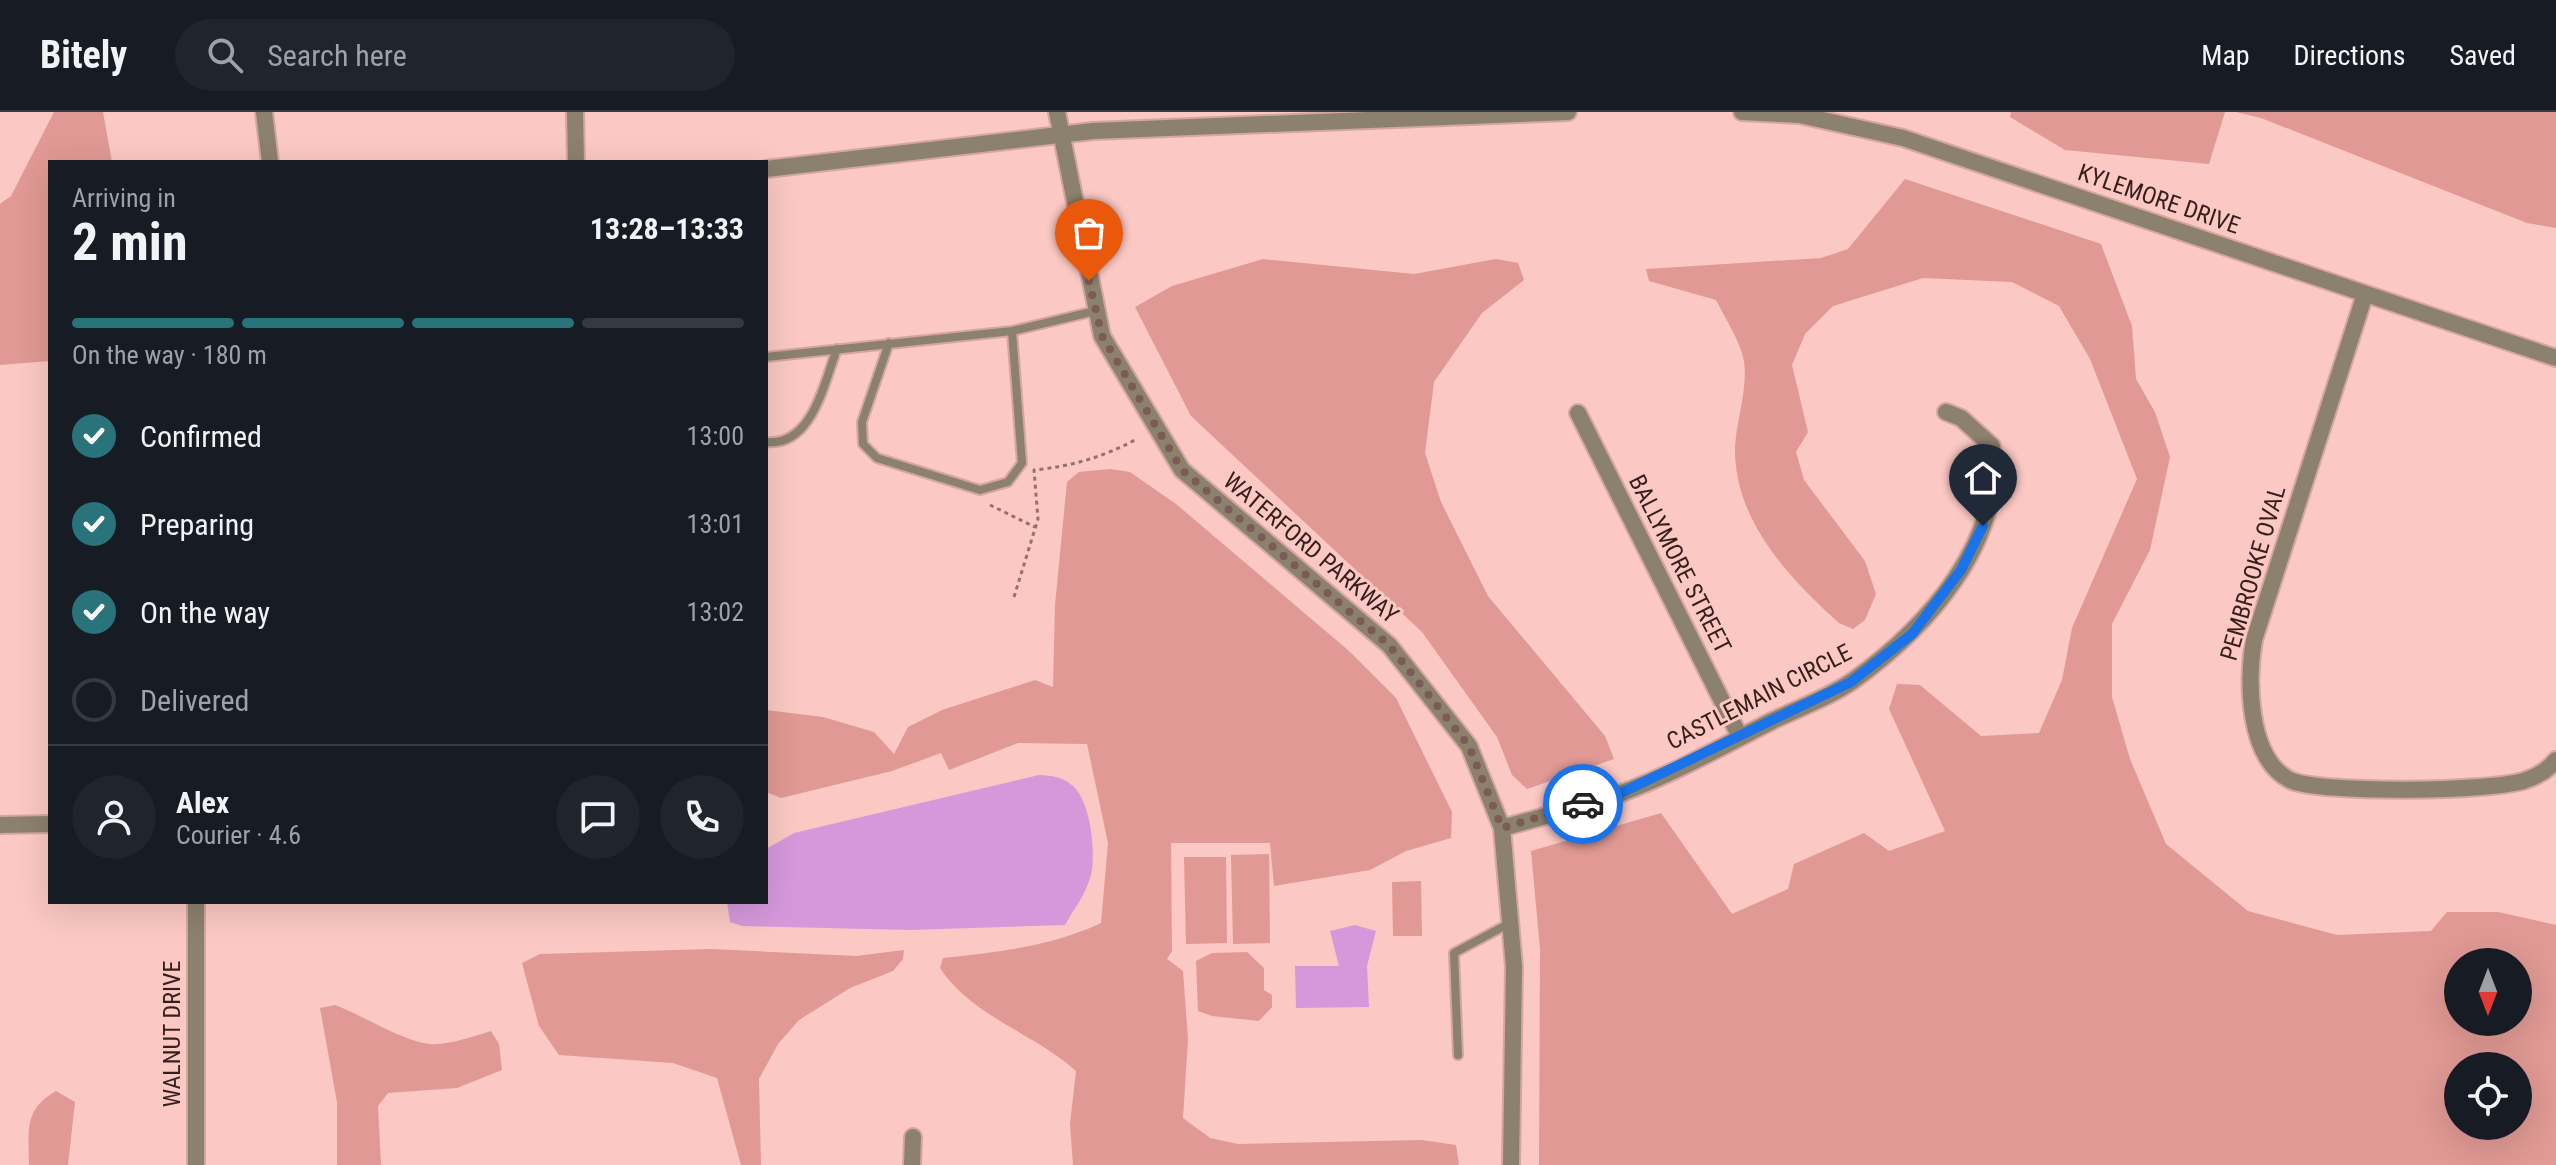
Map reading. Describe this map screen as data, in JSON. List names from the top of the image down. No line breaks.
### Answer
{"streets":{"street":["KYLEMORE DRIVE","WATERFORD PARKWAY","BALLYMORE STREET","PEMBROOKE OVAL","CASTLEMAIN CIRCLE","WALNUT DRIVE"]},"crossings":[["KYLEMORE DRIVE","PEMBROOKE OVAL"],["WATERFORD PARKWAY","CASTLEMAIN CIRCLE"],["BALLYMORE STREET","CASTLEMAIN CIRCLE"]],"north":"bottom","page":{"header":"Bitely","search":"Search here","nav":["Map","Directions","Saved"],"heading":["2 min","Arriving in","13:28–13:33"],"panel":["Alex","Courier · 4.6"],"bar":"On the way · 180 m","list":[["Confirmed","13:00"],["Preparing","13:01"],["On the way","13:02"],"Delivered"]}}
